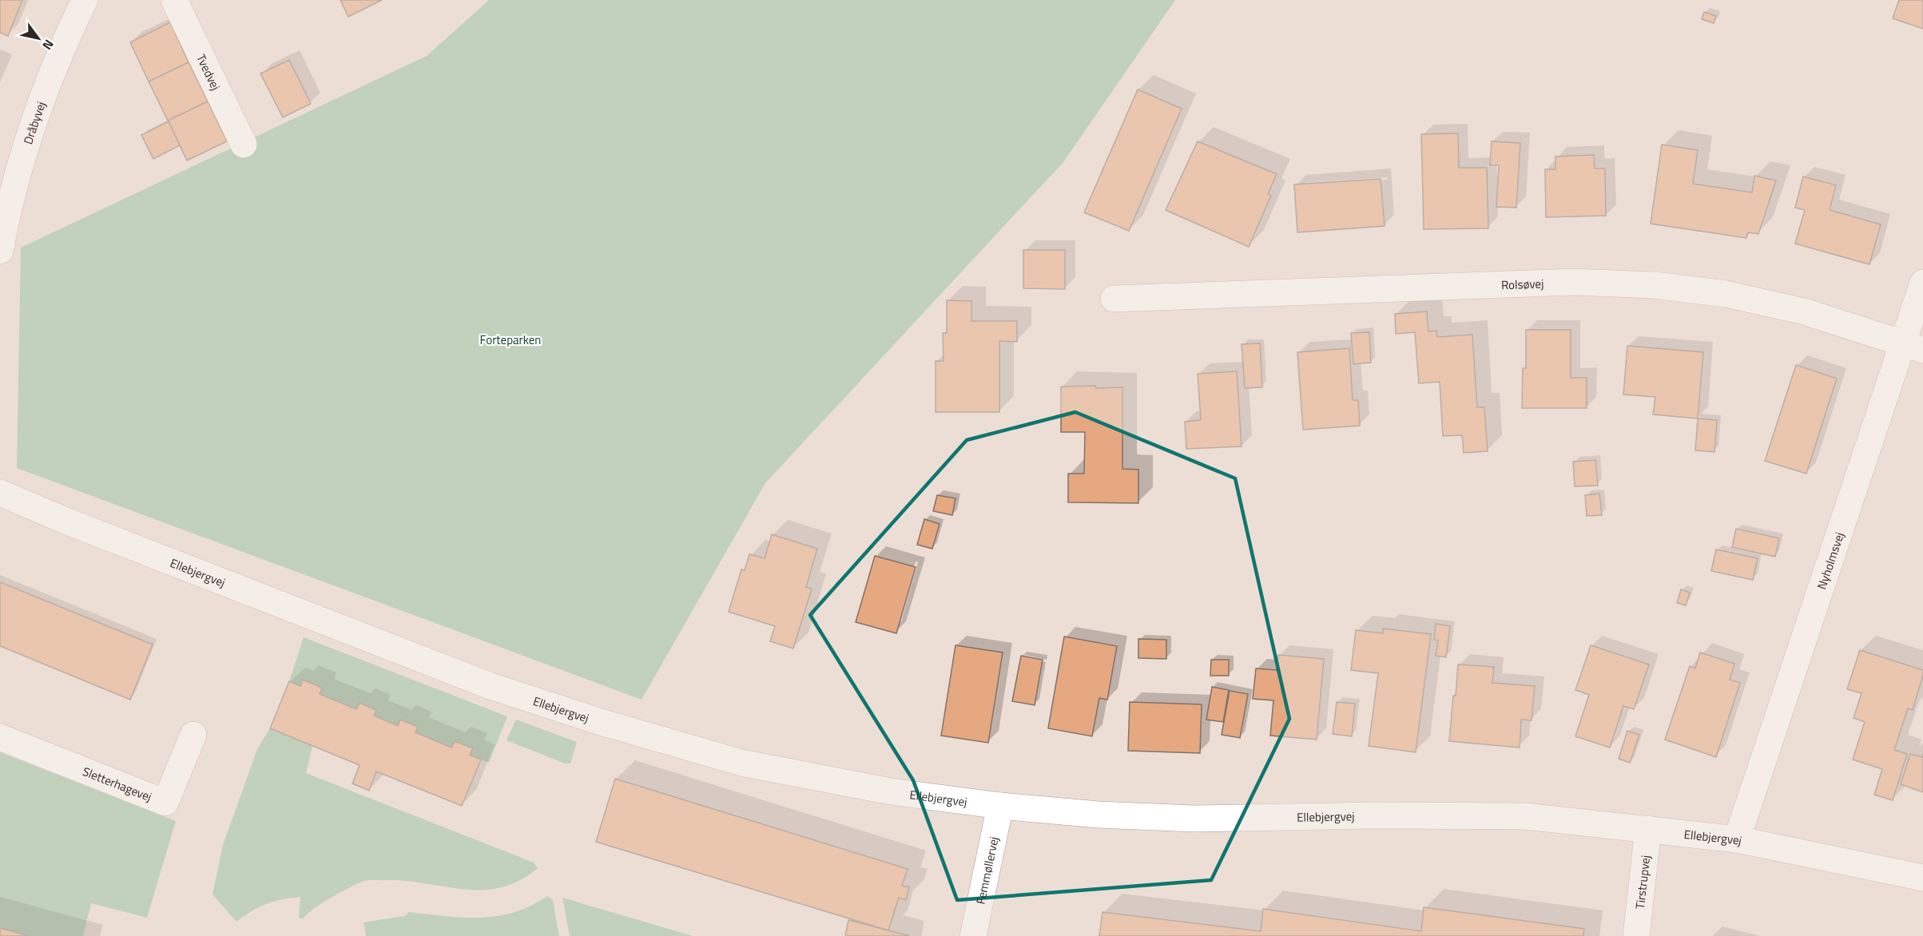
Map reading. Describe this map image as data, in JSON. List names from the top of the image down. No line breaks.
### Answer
{"streets":{"street":["Tvedvej","Dråbyvej","Rolsøvej","Nyholmsvej","Ellebjergvej","Sletterhagevej","Femmøllervej","Tirstrupvej"]},"crossings":[["Rolsøvej","Nyholmsvej"],["Nyholmsvej","Ellebjergvej"],["Ellebjergvej","Femmøllervej"],["Ellebjergvej","Tirstrupvej"]],"parks":["Forteparken"],"north":"bottom right"}
